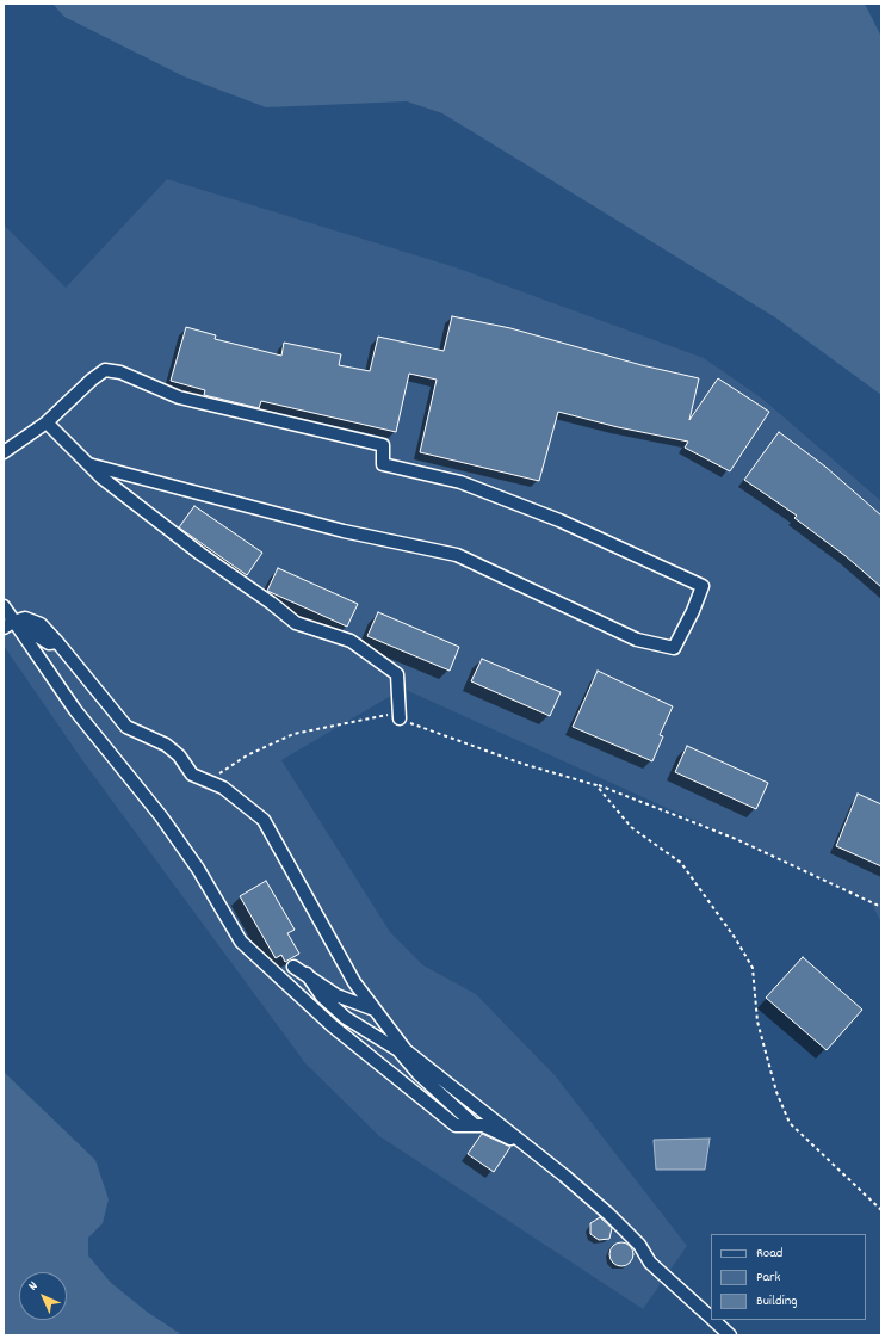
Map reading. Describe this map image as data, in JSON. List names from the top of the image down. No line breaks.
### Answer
{"legend":["Road","Park","Building"],"north":"top left"}
